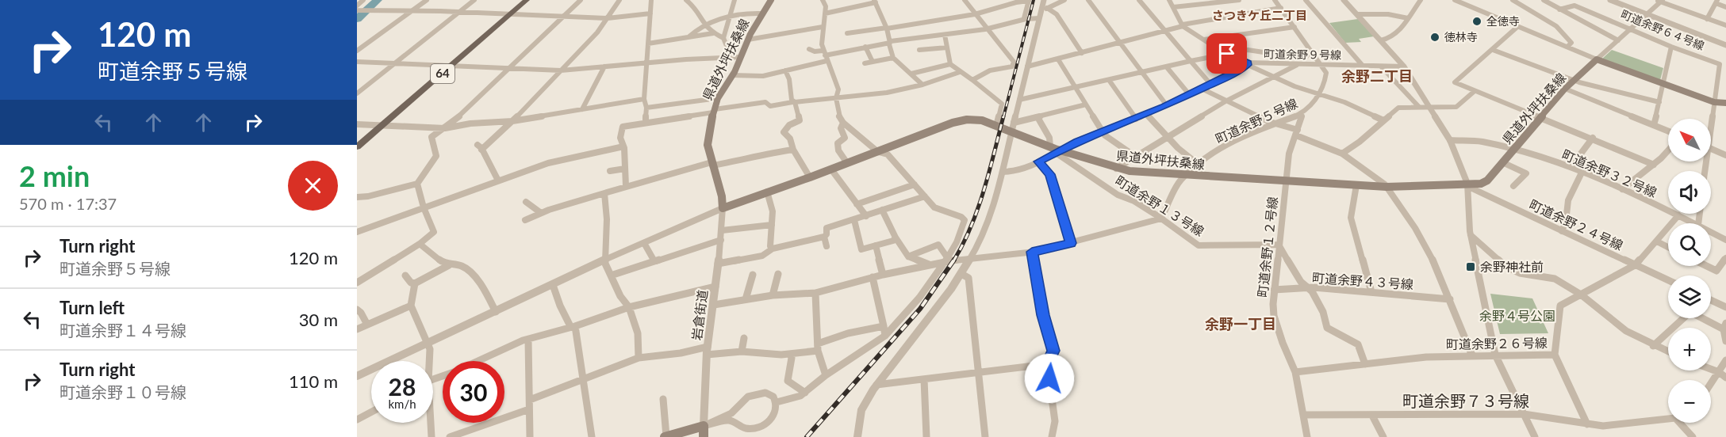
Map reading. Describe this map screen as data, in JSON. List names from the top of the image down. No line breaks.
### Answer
{"streets":{"main road":["県道外坪扶桑線","64"],"street":["町道余野６４号線","町道余野９号線","町道余野５号線","町道余野３２号線","町道余野１３号線","町道余野２４号線","町道余野１２号線","町道余野４３号線","岩倉街道","町道余野２６号線","町道余野７３号線"]},"crossings":[["町道余野９号線","町道余野５号線"],["県道外坪扶桑線","町道余野５号線"],["県道外坪扶桑線","町道余野３２号線"],["県道外坪扶桑線","町道余野１３号線"],["県道外坪扶桑線","町道余野２４号線"],["県道外坪扶桑線","町道余野１２号線"],["県道外坪扶桑線","岩倉街道"],["町道余野５号線","町道余野１３号線"],["町道余野５号線","町道余野１２号線"],["町道余野３２号線","町道余野２６号線"],["町道余野１３号線","町道余野１２号線"],["町道余野２４号線","町道余野２６号線"],["町道余野１２号線","町道余野４３号線"],["町道余野１２号線","町道余野２６号線"],["町道余野１２号線","町道余野７３号線"]],"districts":["さつきケ丘二丁目","余野二丁目","余野一丁目"],"parks":["余野４号公園"],"places":{"other":["全徳寺","徳林寺"],"transit":["余野神社前"]},"north":"top left","page":{"turn":["120 m","町道余野５号線"],"map_buttons":["+","−"],"heading":["2 min","570 m · 17:37"],"list":[{"name":"Turn right","note":"町道余野５号線","value":"120 m"},{"name":"Turn left","note":"町道余野１４号線","value":"30 m"},{"name":"Turn right","note":"町道余野１０号線","value":"110 m"}],"speed":"28 km/h","limit":"30"}}
